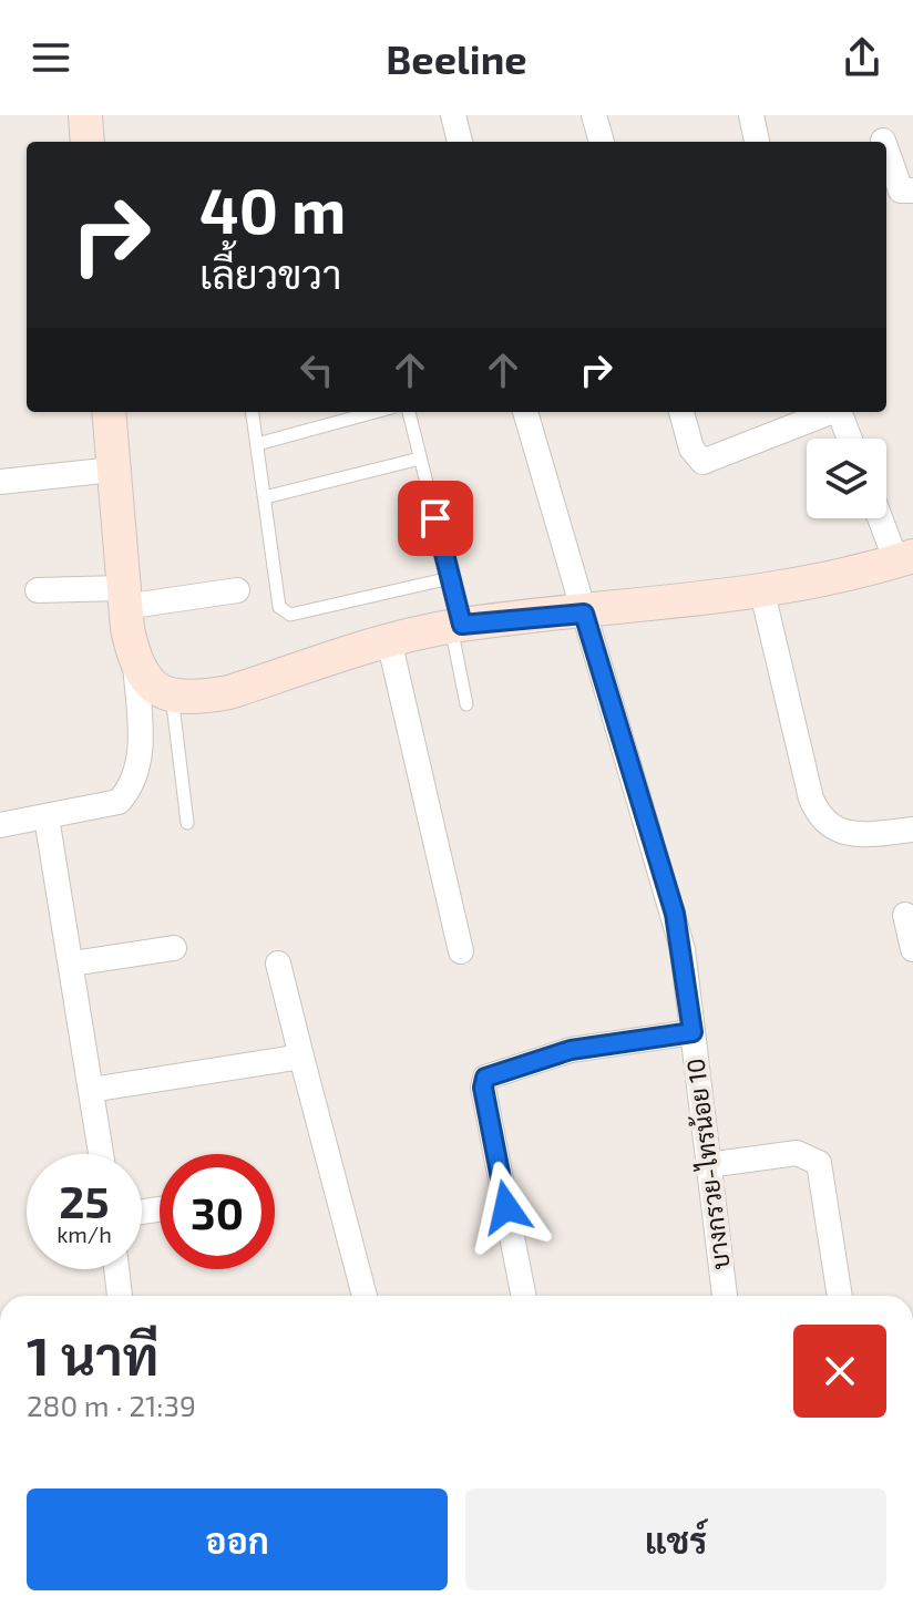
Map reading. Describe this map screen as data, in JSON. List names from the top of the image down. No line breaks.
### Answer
{"streets":{"street":["บางกรวย-ไทรน้อย 10"]},"page":{"header":"Beeline","turn":["40 m","เลี้ยวขวา"],"speed":"25 km/h","limit":"30","heading":["1 นาที","280 m · 21:39"],"buttons":["ออก","แชร์"]}}
